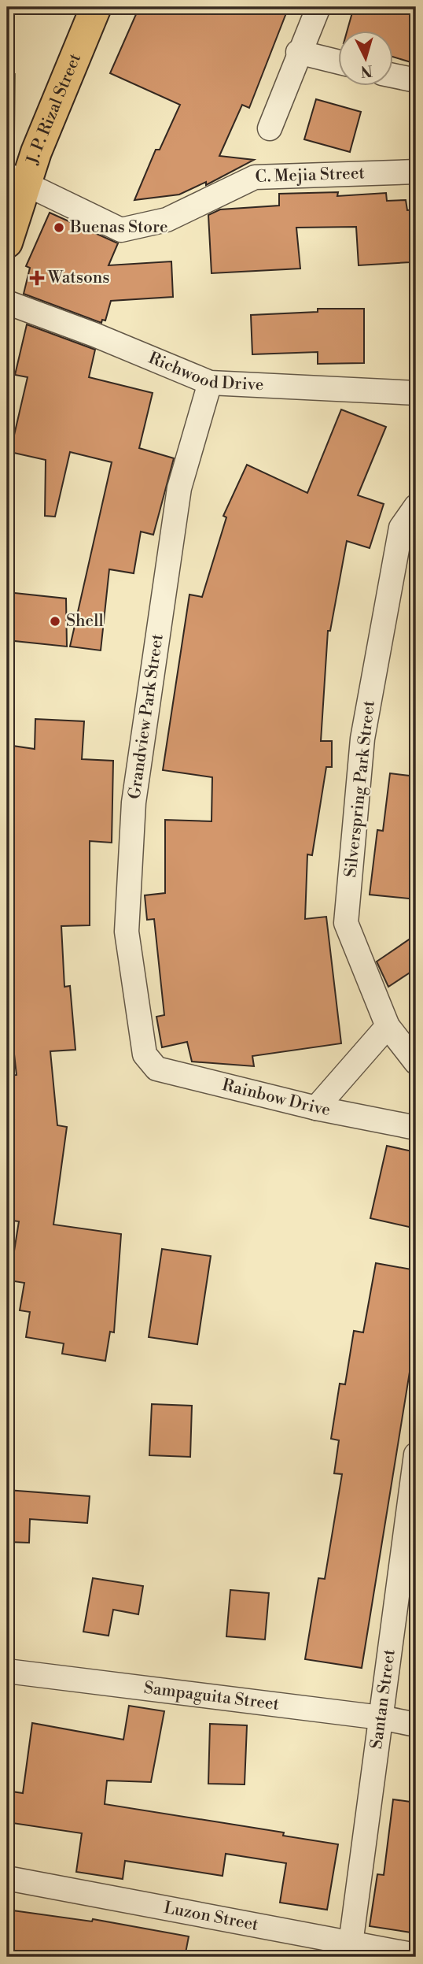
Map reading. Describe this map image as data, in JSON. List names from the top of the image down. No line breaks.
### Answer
{"streets":{"main road":["J. P. Rizal Street"],"street":["C. Mejia Street","Richwood Drive","Grandview Park Street","Silverspring Park Street","Rainbow Drive","Sampaguita Street","Santan Street","Luzon Street"]},"crossings":[["J. P. Rizal Street","C. Mejia Street"],["Richwood Drive","Grandview Park Street"],["Grandview Park Street","Rainbow Drive"],["Sampaguita Street","Santan Street"],["Santan Street","Luzon Street"]],"places":{"other":["Buenas Store","Shell"],"health":["Watsons"]},"north":"bottom"}
